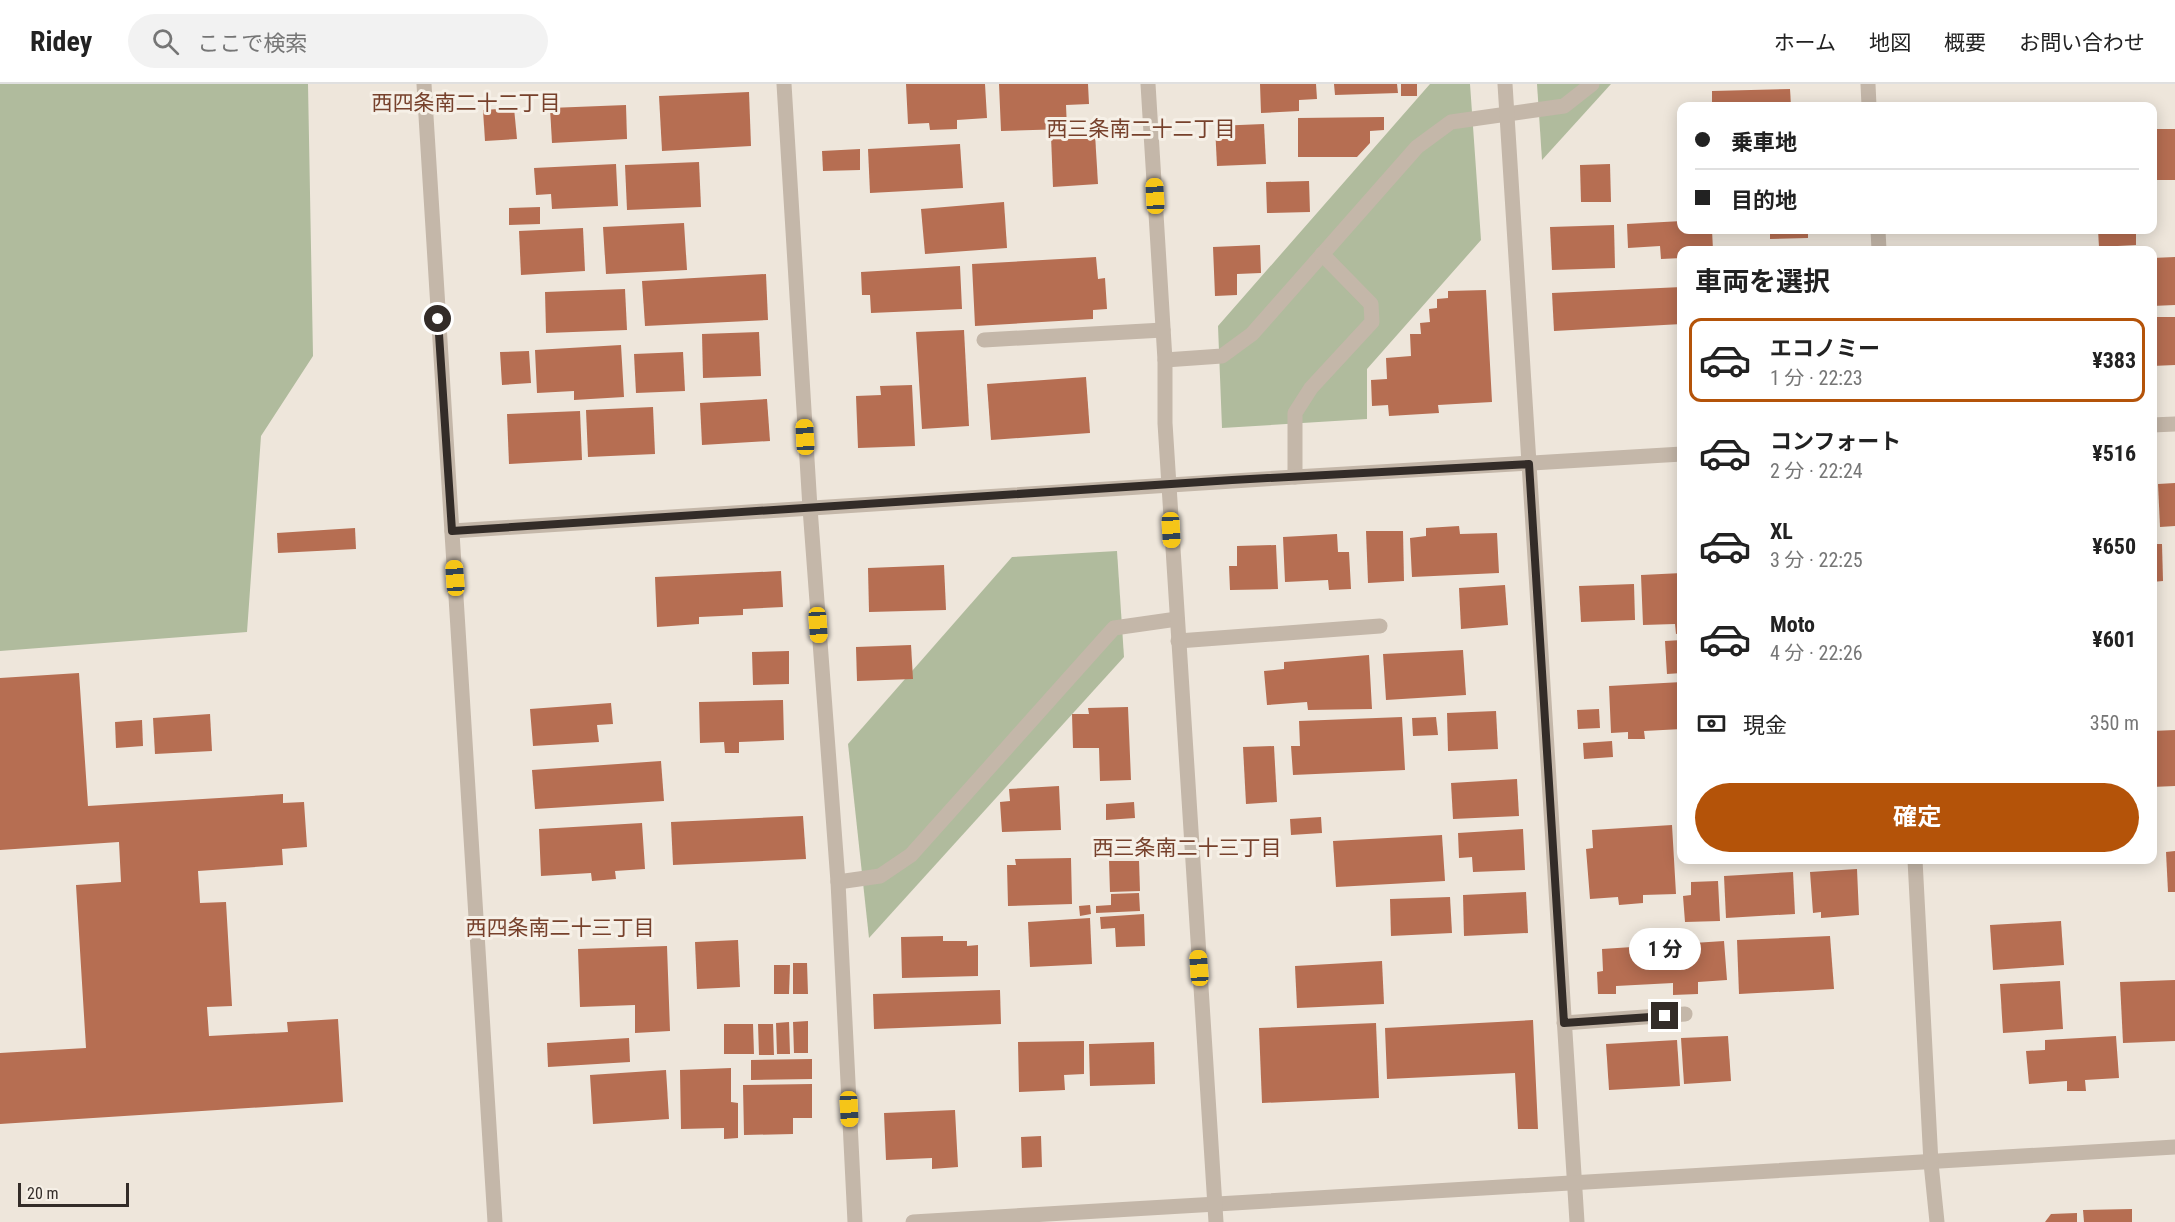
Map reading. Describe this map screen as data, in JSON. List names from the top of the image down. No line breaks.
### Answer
{"districts":["西四条南二十二丁目","西三条南二十二丁目","西三条南二十三丁目","西四条南二十三丁目"],"scale_bar":"20 m","page":{"header":"Ridey","search":"ここで検索","nav":["ホーム","地図","概要","お問い合わせ"],"banner":["乗車地","目的地"],"heading":"車両を選択","list":[{"name":"エコノミー","note":"1 分 · 22:23","value":"¥383"},{"name":"コンフォート","note":"2 分 · 22:24","value":"¥516"},{"name":"XL","note":"3 分 · 22:25","value":"¥650"},{"name":"Moto","note":"4 分 · 22:26","value":"¥601"}],"pay":["現金","350 m"],"buttons":"確定","bubble":"1 分","scale":"20 m"}}
